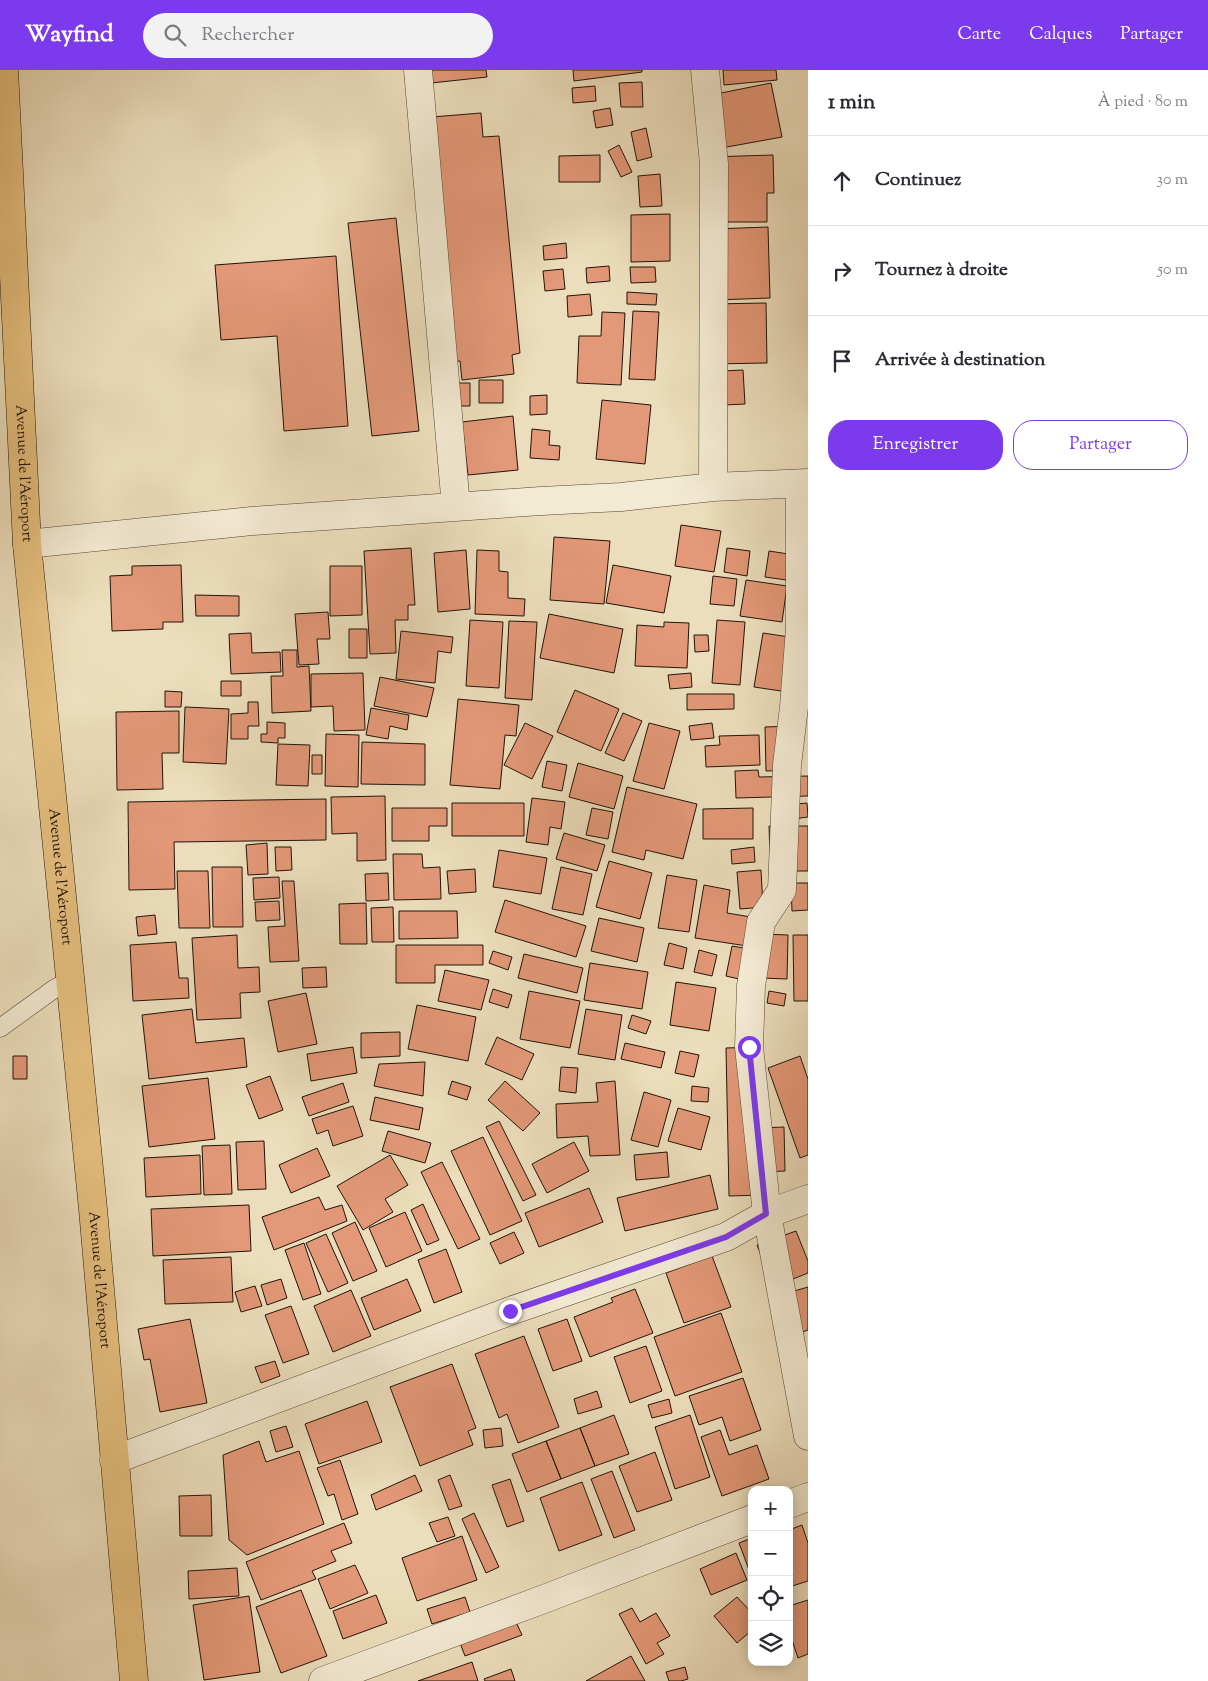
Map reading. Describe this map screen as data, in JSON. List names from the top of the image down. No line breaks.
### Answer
{"streets":{"highway":["Avenue de l'Aéroport"]},"page":{"header":"Wayfind","search":"Rechercher","nav":["Carte","Calques","Partager"],"heading":["1 min","À pied · 80 m"],"list":[["Continuez","30 m"],["Tournez à droite","50 m"],"Arrivée à destination"],"buttons":["Enregistrer","Partager"],"map_buttons":["+","−"]}}
